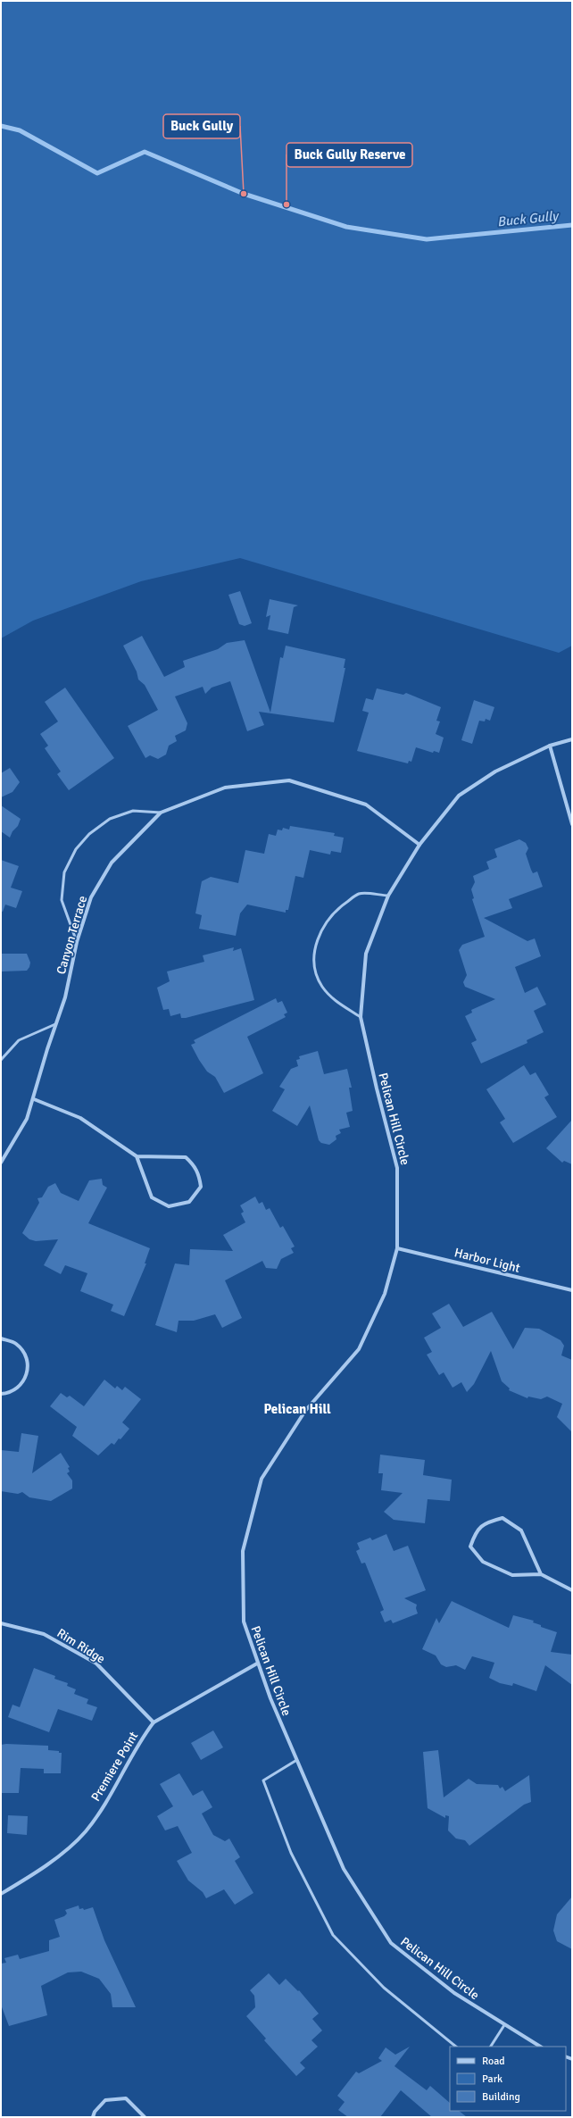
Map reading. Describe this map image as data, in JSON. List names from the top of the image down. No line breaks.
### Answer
{"streets":{"street":["Canyon Terrace","Pelican Hill Circle","Harbor Light","Rim Ridge","Premiere Point"]},"crossings":[["Canyon Terrace","Pelican Hill Circle"],["Pelican Hill Circle","Harbor Light"],["Pelican Hill Circle","Premiere Point"],["Rim Ridge","Premiere Point"]],"districts":["Pelican Hill"],"water":["Buck Gully"],"places":["Buck Gully","Buck Gully Reserve"],"legend":["Road","Park","Building"]}
